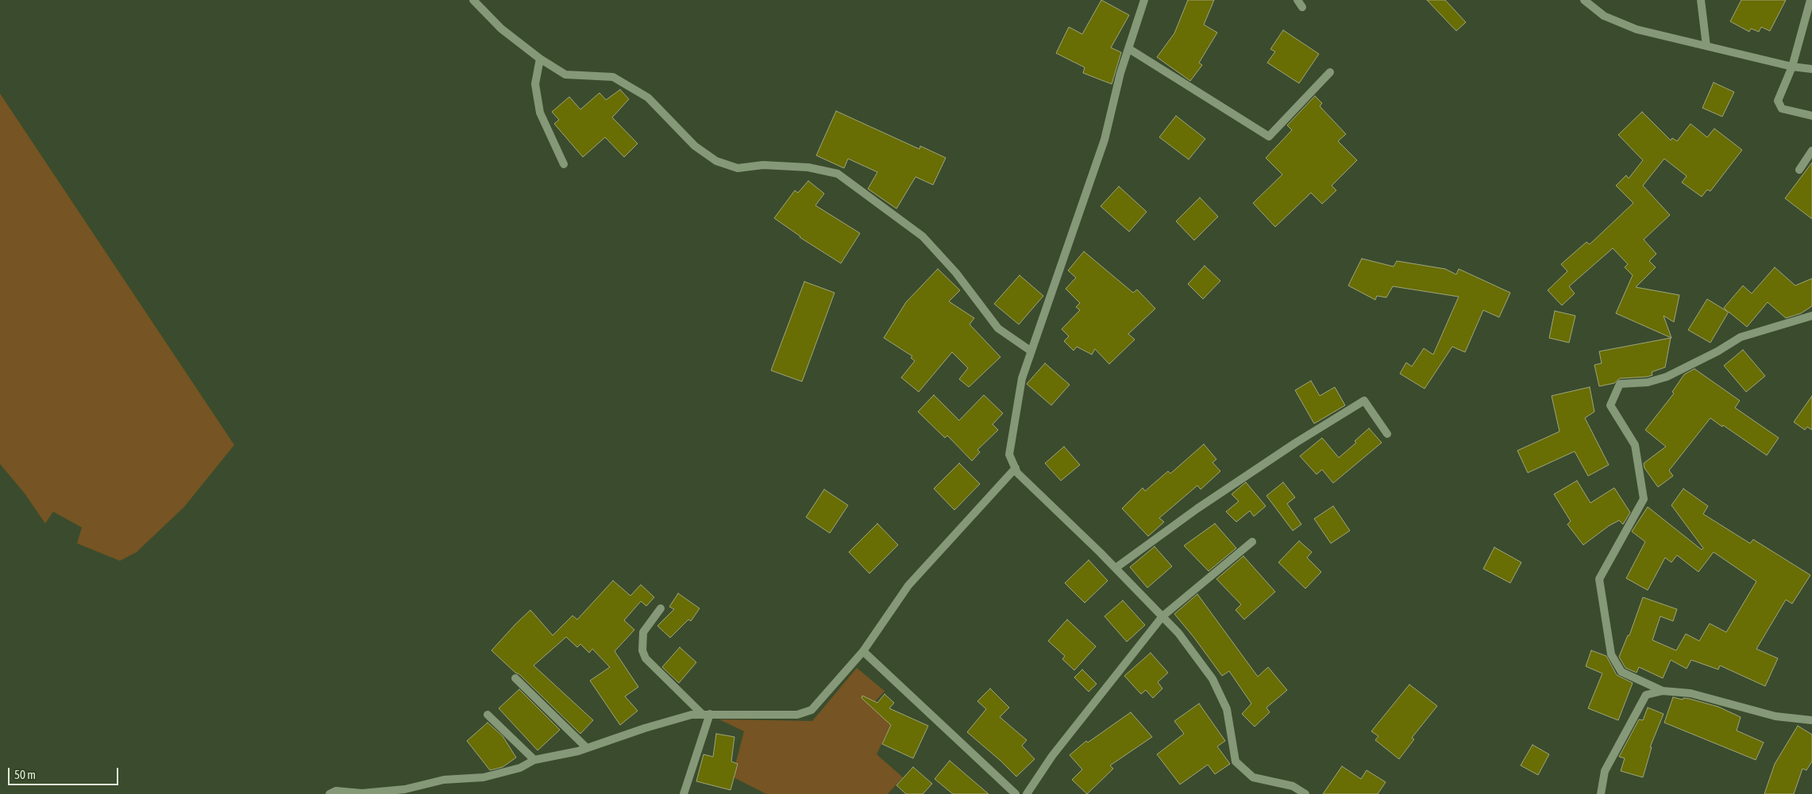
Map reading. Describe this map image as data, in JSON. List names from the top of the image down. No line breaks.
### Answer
{"scale_bar":"50 m"}
